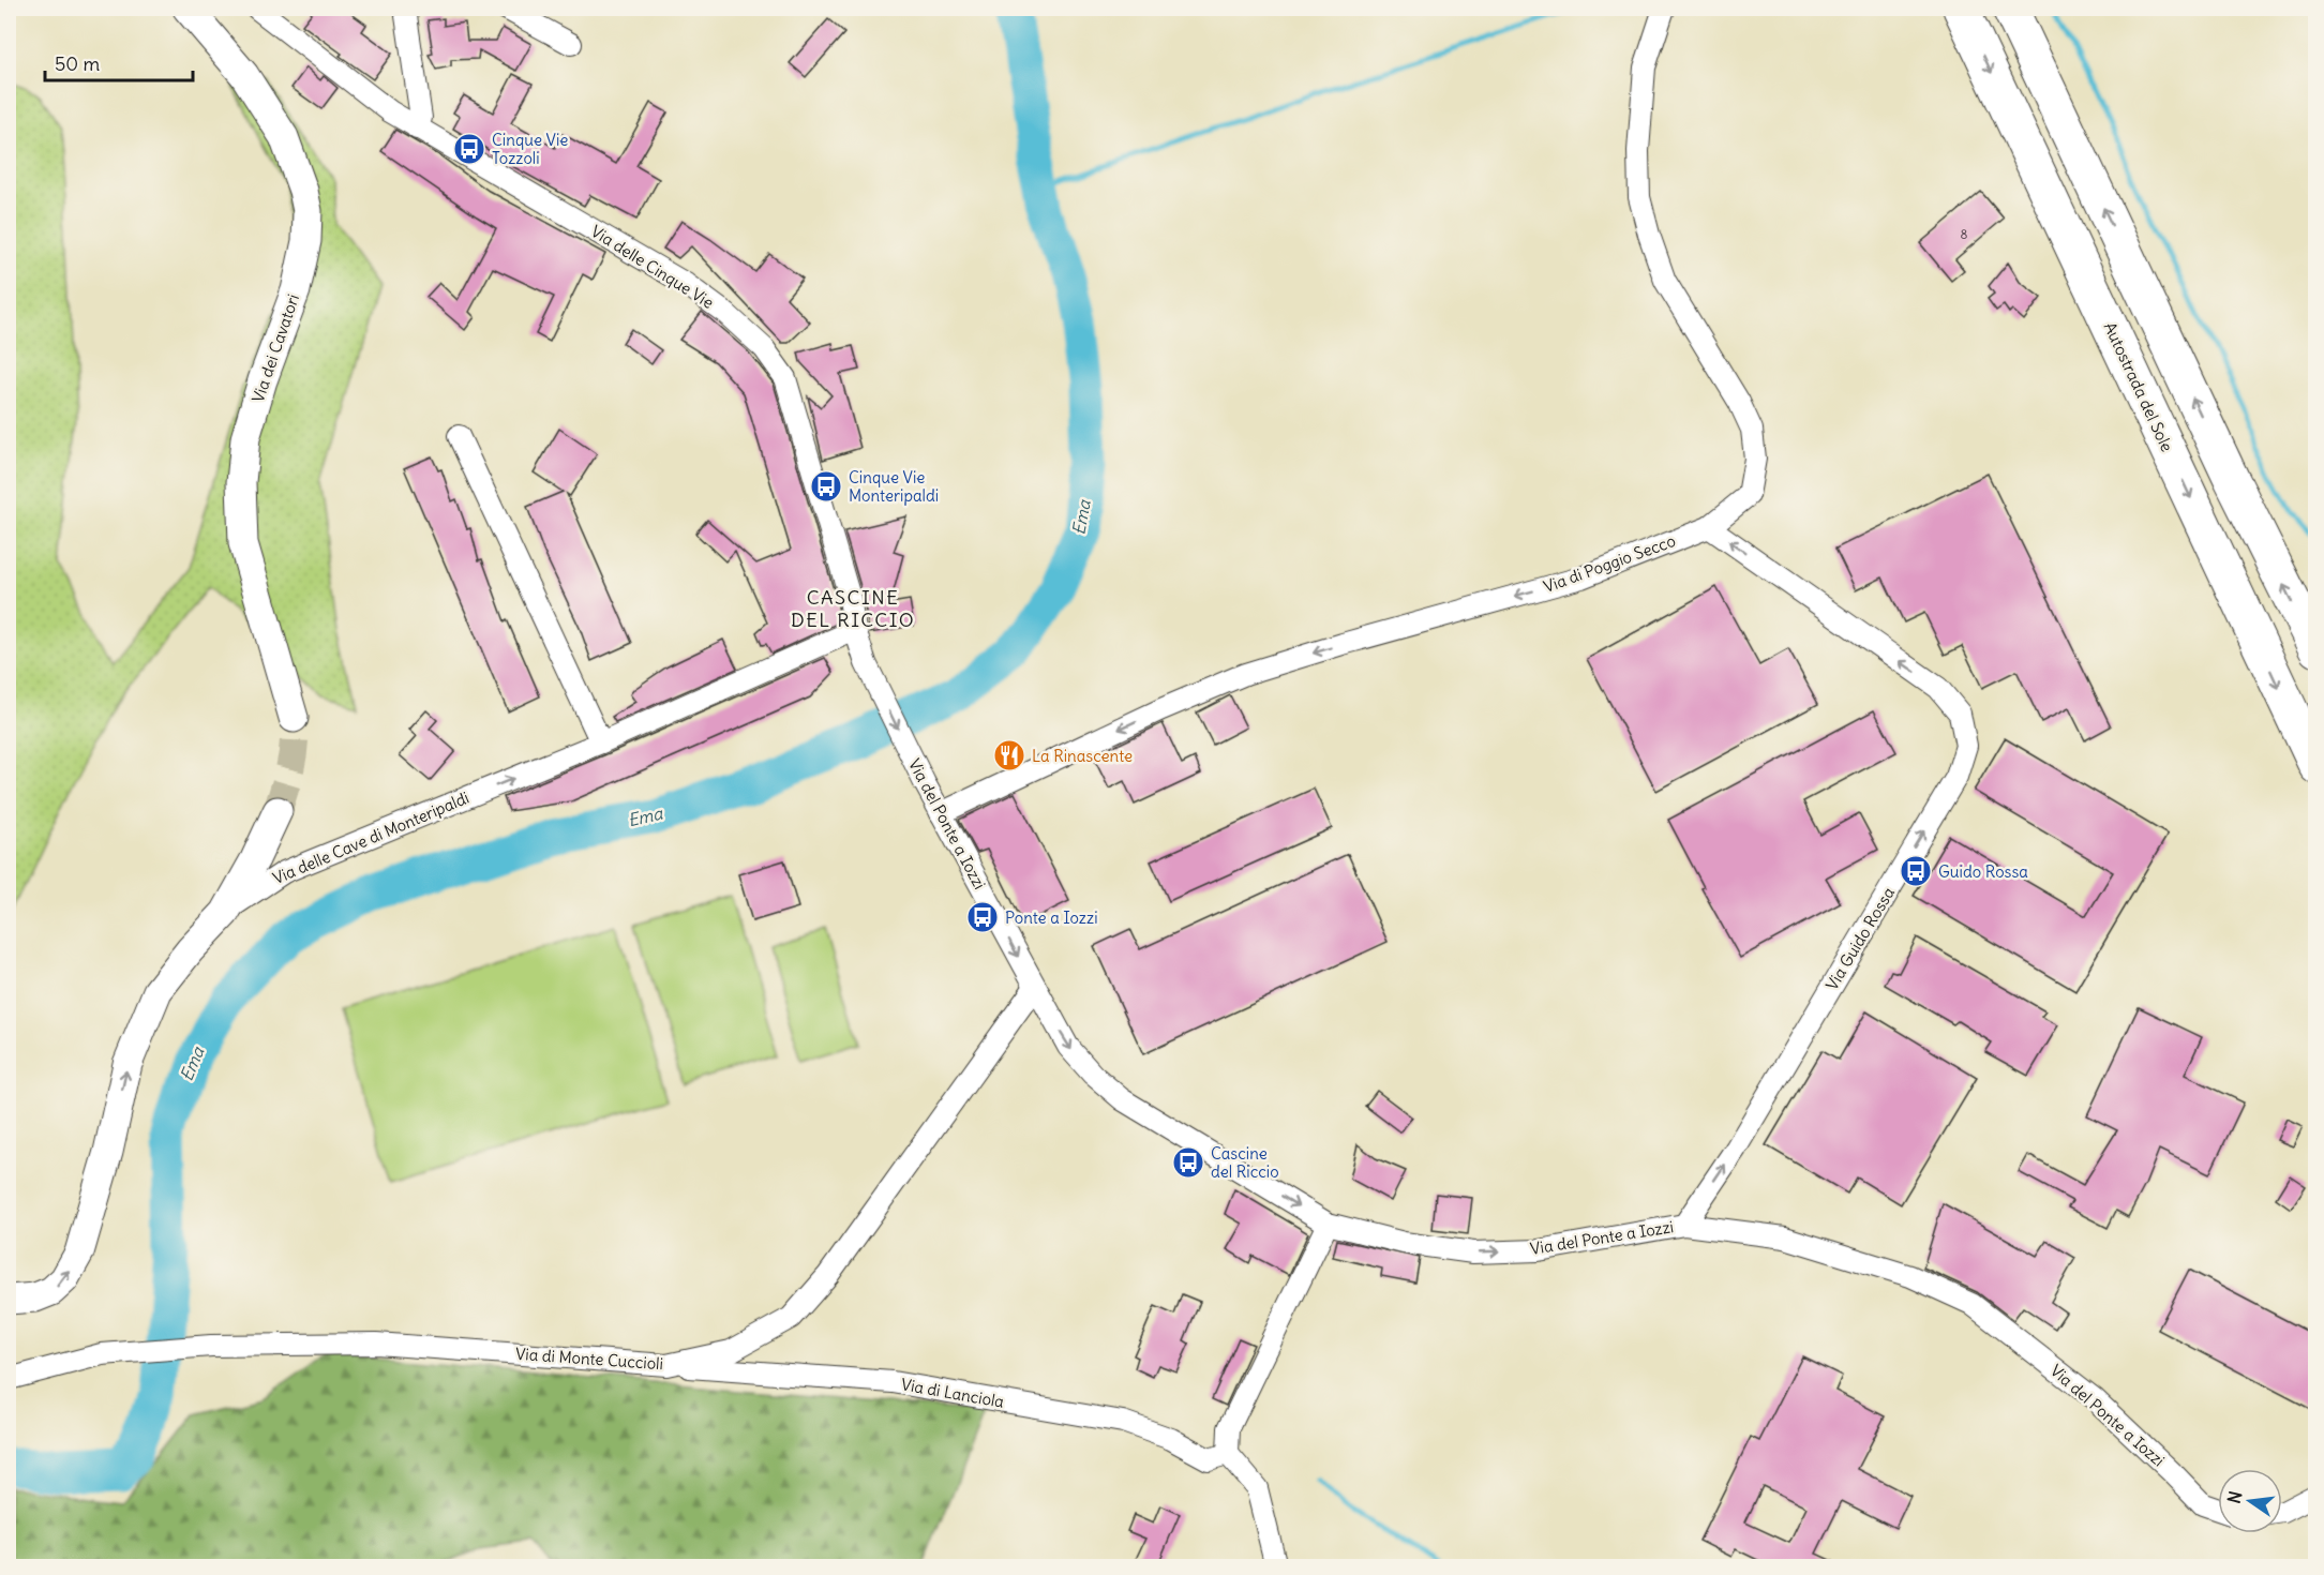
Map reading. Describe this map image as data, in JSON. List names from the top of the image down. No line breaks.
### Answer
{"streets":{"highway":["Autostrada del Sole"],"street":["Via delle Cinque Vie","Via dei Cavatori","Via di Poggio Secco","Via del Ponte a Iozzi","Via delle Cave di Monteripaldi","Via Guido Rossa","Via di Monte Cuccioli","Via di Lanciola"]},"crossings":[["Via delle Cinque Vie","Via del Ponte a Iozzi"],["Via delle Cinque Vie","Via delle Cave di Monteripaldi"],["Via di Poggio Secco","Via del Ponte a Iozzi"],["Via di Poggio Secco","Via Guido Rossa"],["Via del Ponte a Iozzi","Via Guido Rossa"],["Via del Ponte a Iozzi","Via di Monte Cuccioli"],["Via di Monte Cuccioli","Via di Lanciola"]],"one_way":["Via di Poggio Secco","Via del Ponte a Iozzi","Via delle Cave di Monteripaldi"],"districts":["CASCINE DEL RICCIO"],"water":["Ema"],"places":{"bus stop":["Cinque Vie Tozzoli","Cinque Vie Monteripaldi","Guido Rossa","Ponte a Iozzi","Cascine del Riccio"],"restaurant":["La Rinascente"]},"house_numbers":["8"],"scale_bar":"50 m","north":"left"}
